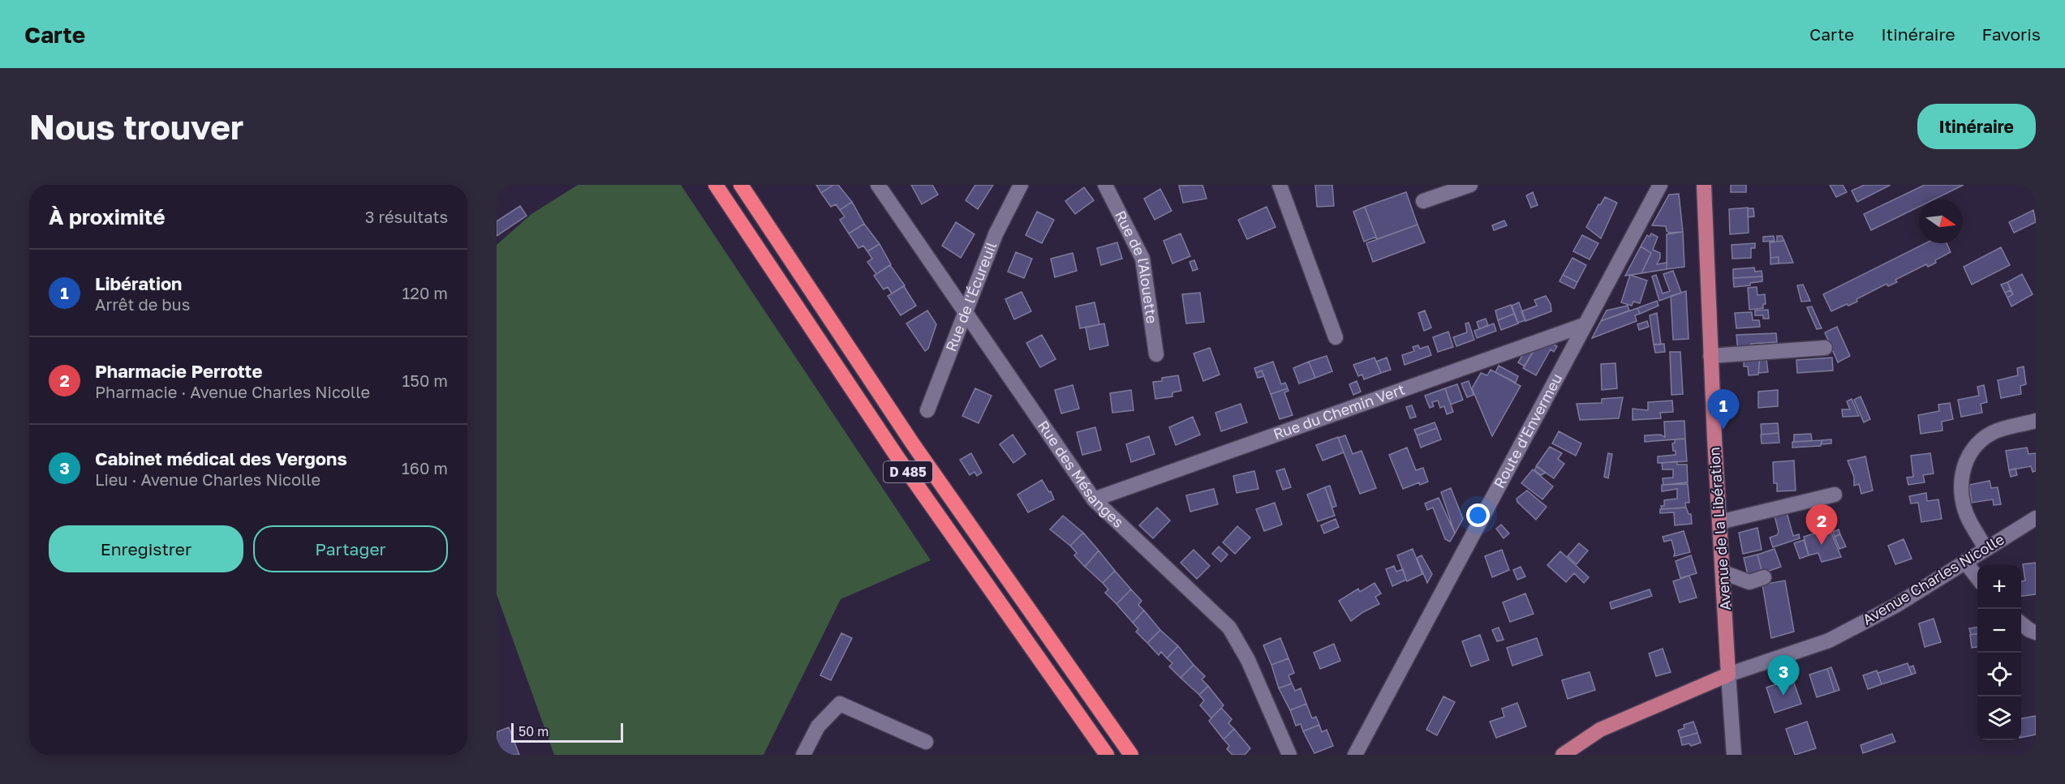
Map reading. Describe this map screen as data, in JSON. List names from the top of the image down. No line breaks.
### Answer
{"streets":{"highway":["D 485"],"main road":["Avenue de la Libération","Avenue Charles Nicolle"],"street":["Rue de l'Alouette","Rue de l'Écureuil","Rue du Chemin Vert","Route d'Envermeu","Rue des Mésanges"]},"crossings":[["Rue de l'Écureuil","Rue des Mésanges"],["Rue du Chemin Vert","Route d'Envermeu"],["Rue du Chemin Vert","Rue des Mésanges"],["Avenue de la Libération","Avenue Charles Nicolle"]],"scale_bar":"50 m","north":"right","page":{"header":"Carte","nav":["Carte","Itinéraire","Favoris"],"buttons":["Itinéraire",["Enregistrer","Partager"]],"title":"Nous trouver","heading":["À proximité","3 résultats"],"list":[{"mark":"1","name":"Libération","note":"Arrêt de bus","value":"120 m"},{"mark":"2","name":"Pharmacie Perrotte","note":"Pharmacie · Avenue Charles Nicolle","value":"150 m"},{"mark":"3","name":"Cabinet médical des Vergons","note":"Lieu · Avenue Charles Nicolle","value":"160 m"}],"pins":["1","2","3"],"map_buttons":["+","−"],"scale":"50 m"}}
